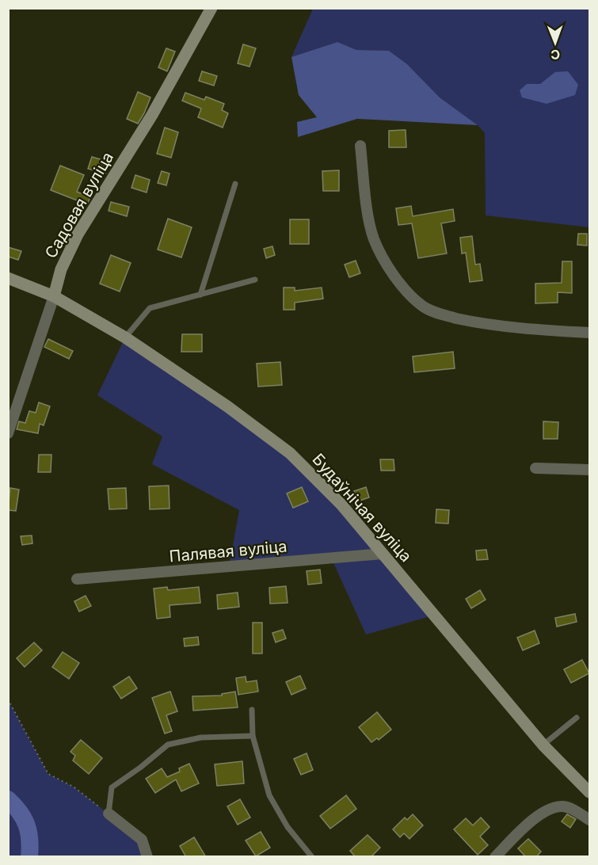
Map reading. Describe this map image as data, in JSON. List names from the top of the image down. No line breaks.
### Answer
{"streets":{"main road":["Садовая вуліца","Будаўнічая вуліца"],"street":["Палявая вуліца"]},"crossings":[["Садовая вуліца","Будаўнічая вуліца"],["Будаўнічая вуліца","Палявая вуліца"]],"north":"bottom"}
